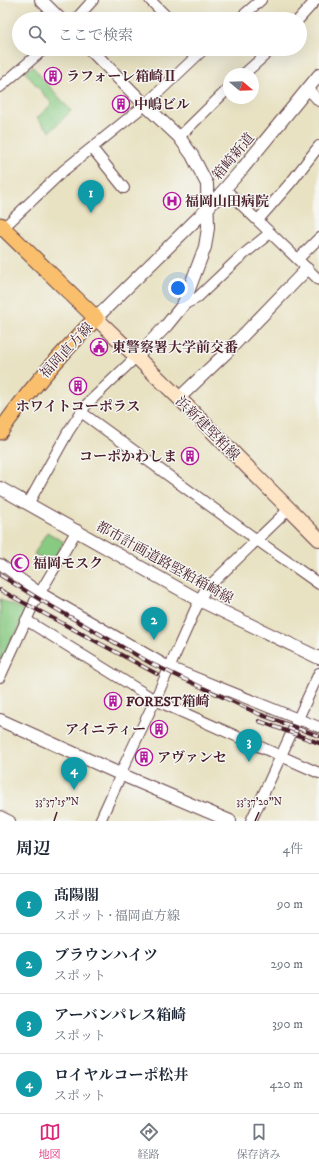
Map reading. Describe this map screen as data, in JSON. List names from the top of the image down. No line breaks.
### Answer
{"streets":{"main road":["福岡直方線","浜新建堅粕線"],"street":["箱崎新道","都市計画道路堅粕箱崎線"]},"crossings":[["箱崎新道","福岡直方線"],["箱崎新道","浜新建堅粕線"],["福岡直方線","浜新建堅粕線"]],"places":{"building":["ラフォーレ箱崎Ⅱ","中嶋ビル","ホワイトコーポラス","コーポかわしま","FOREST箱崎","アイニティー","アヴァンセ"],"hospital":["福岡山田病院"],"public building":["東警察署大学前交番"],"mosque":["福岡モスク"]},"north":"right","page":{"search":"ここで検索","pins":["1","2","3","4"],"heading":["周辺","4件"],"list":[{"mark":"1","name":"髙陽閣","note":"スポット · 福岡直方線","value":"90 m"},{"mark":"2","name":"ブラウンハイツ","note":"スポット","value":"290 m"},{"mark":"3","name":"アーバンパレス箱崎","note":"スポット","value":"390 m"},{"mark":"4","name":"ロイヤルコーポ松井","note":"スポット","value":"420 m"}],"nav":["地図","経路","保存済み"]},"coordinates":["33°37'15\"N","33°37'20\"N"]}
